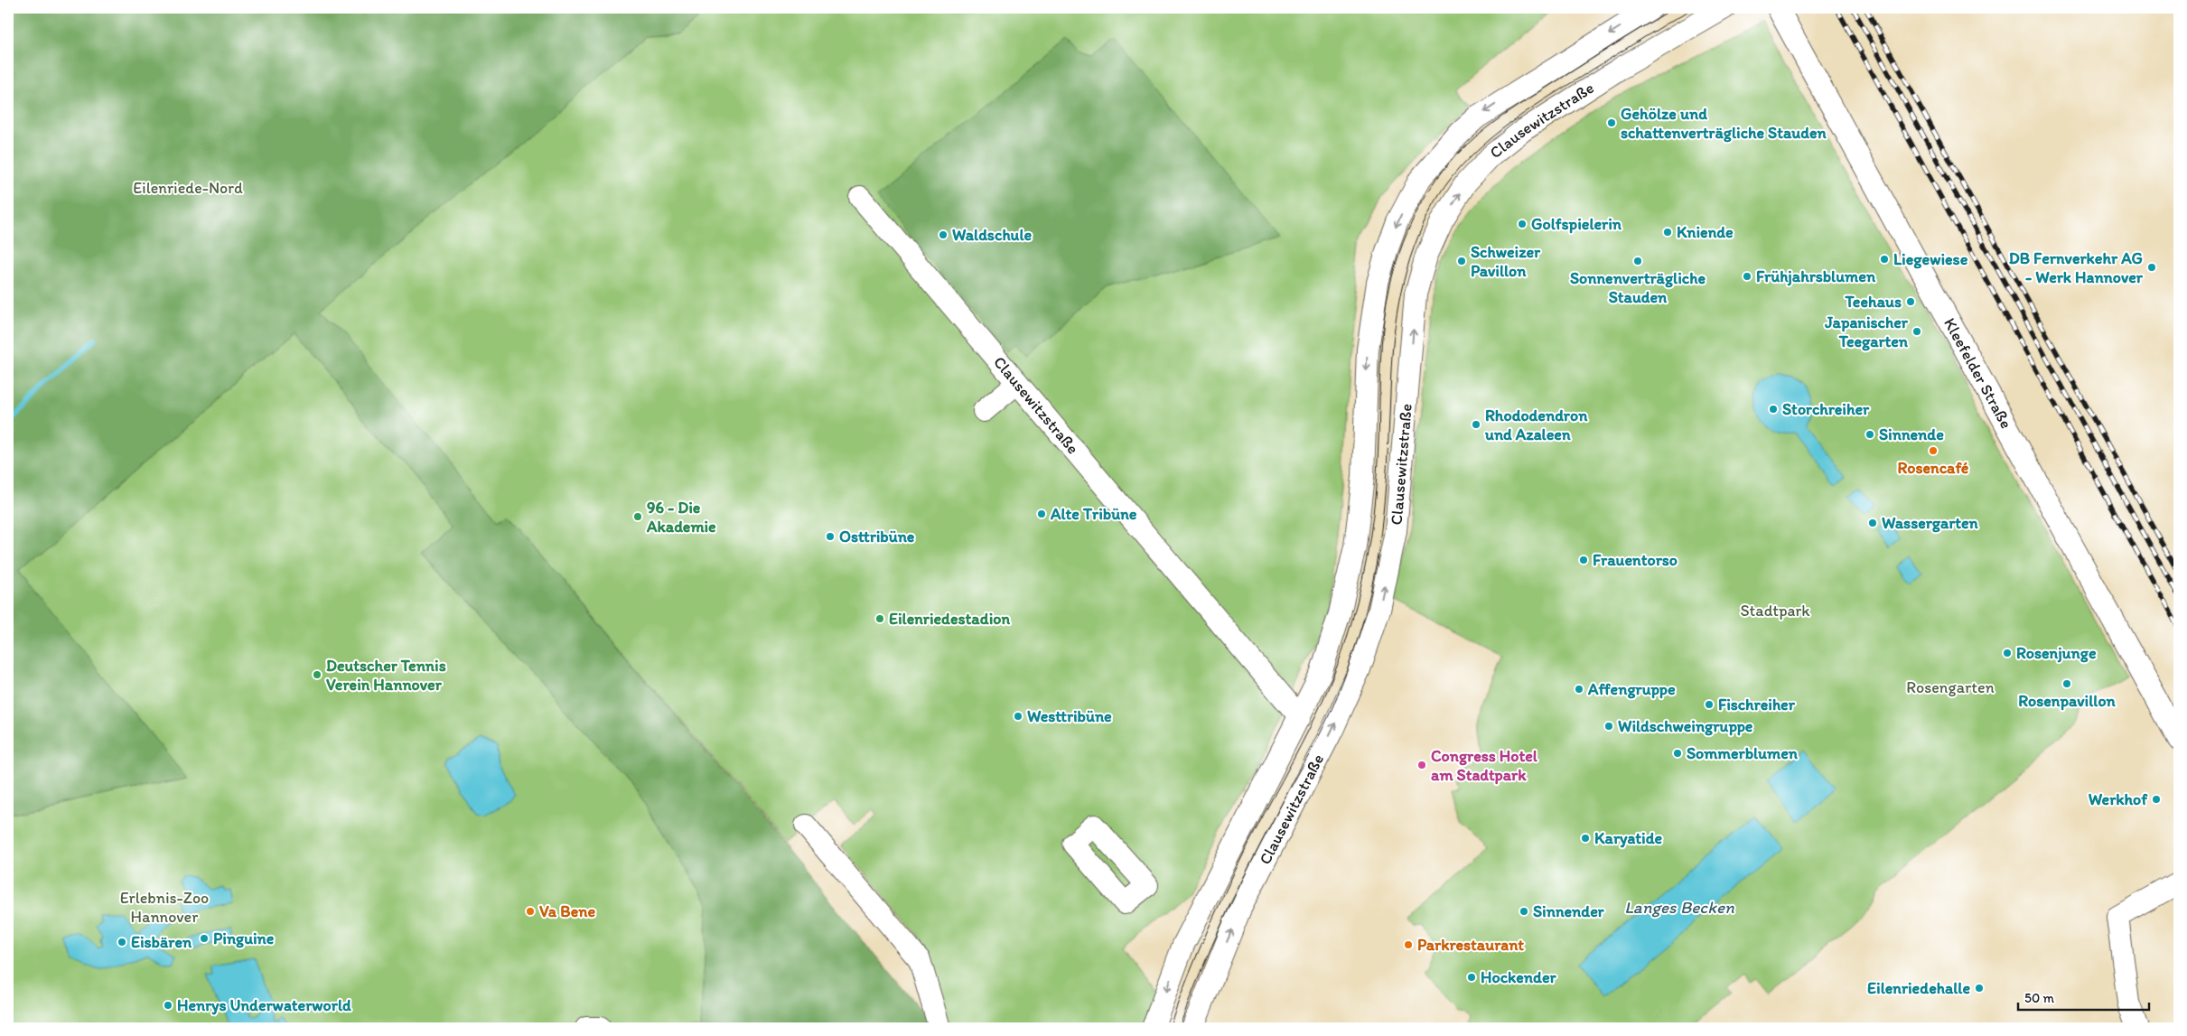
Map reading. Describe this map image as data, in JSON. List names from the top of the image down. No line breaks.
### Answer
{"streets":{"street":["Clausewitzstraße","Kleefelder Straße"]},"water":["Langes Becken"],"parks":["Eilenriede-Nord","Stadtpark","Rosengarten","Erlebnis-Zoo Hannover"],"places":["Gehölze und schattenverträgliche Stauden","Golfspielerin","Kniende","Waldschule","Liegewiese","Schweizer Pavillon","Sonnenverträgliche Stauden","DB Fernverkehr AG - Werk Hannover","Frühjahrsblumen","Teehaus","Japanischer Teegarten","Storchreiher","Rhododendron und Azaleen","Sinnende","Rosencafé","Alte Tribüne","96 - Die Akademie","Wassergarten","Osttribüne","Frauentorso","Eilenriedestadion","Rosenjunge","Deutscher Tennis Verein Hannover","Rosenpavillon","Affengruppe","Fischreiher","Westtribüne","Wildschweingruppe","Sommerblumen","Congress Hotel am Stadtpark","Werkhof","Karyatide","Va Bene","Sinnender","Pinguine","Eisbären","Parkrestaurant","Hockender","Eilenriedehalle","Henrys Underwaterworld"],"scale_bar":"50 m"}
